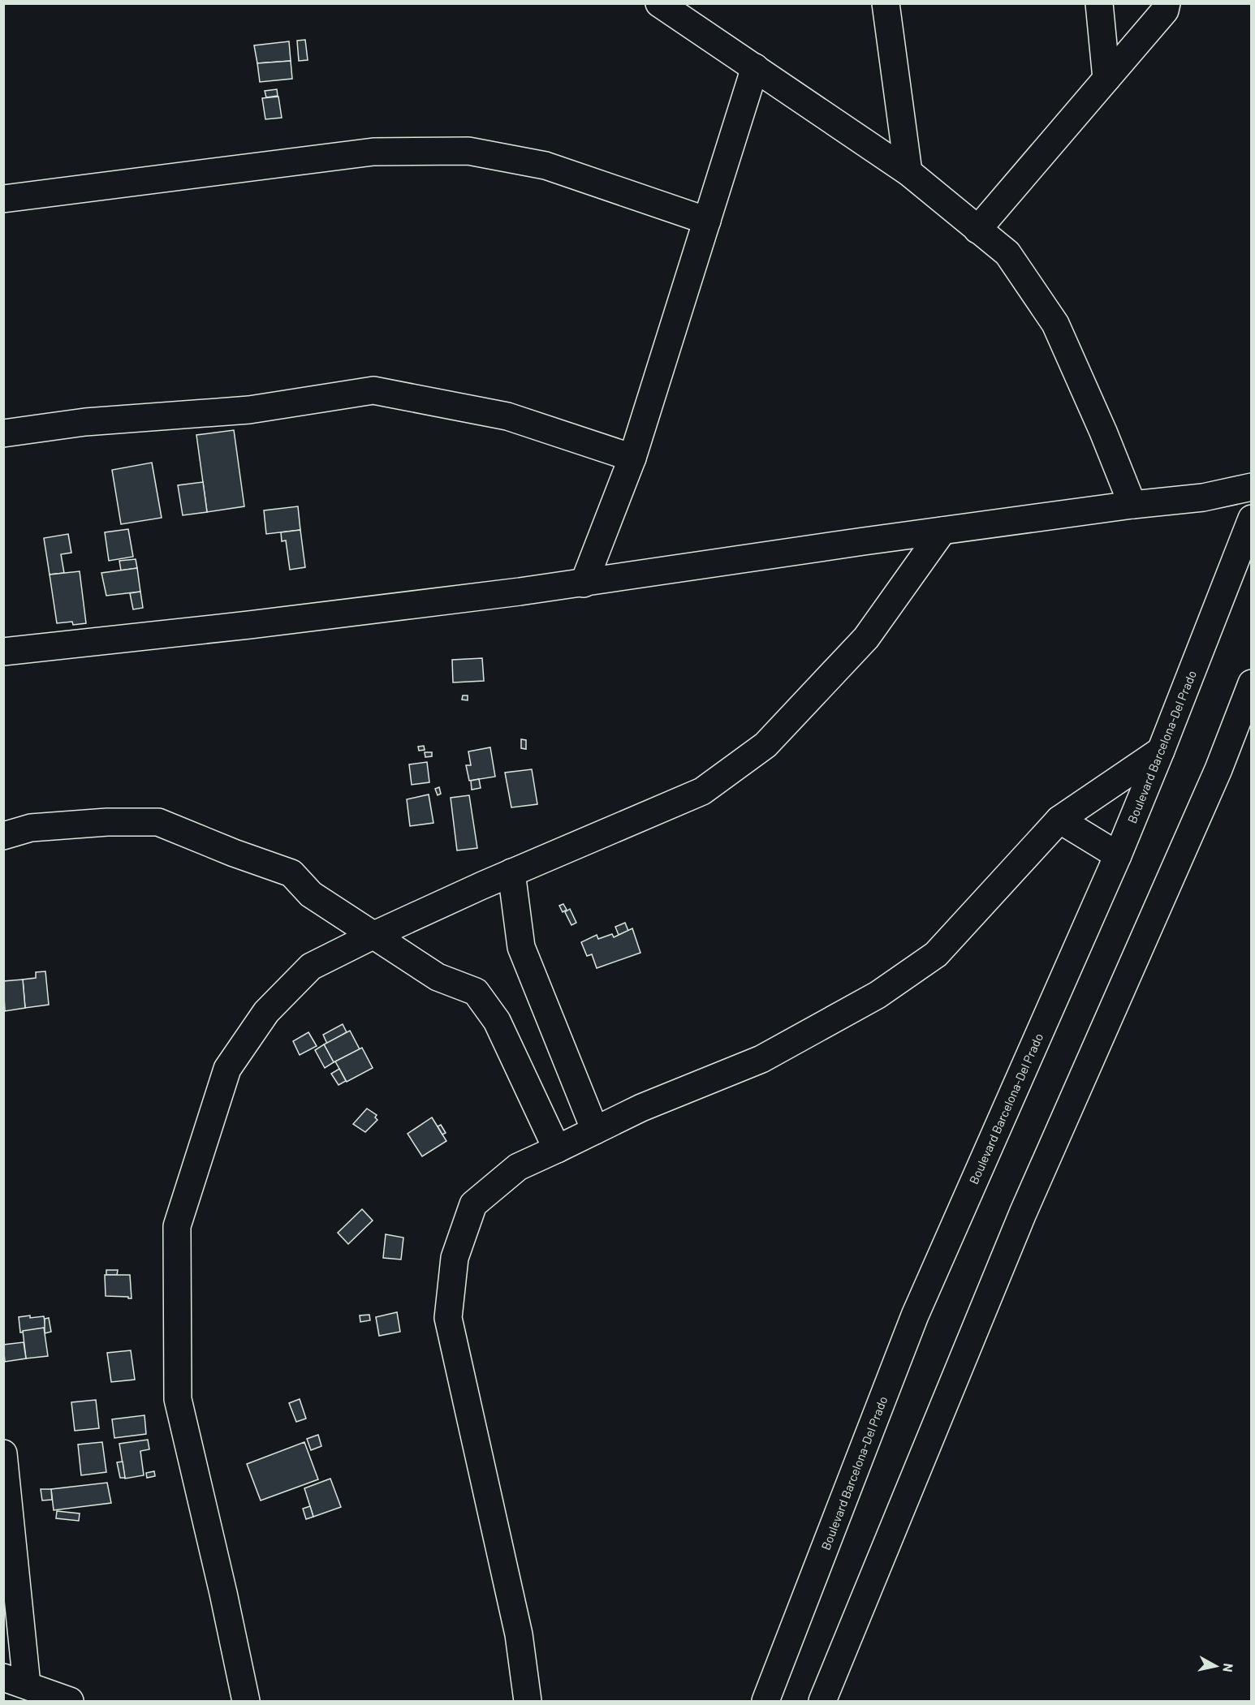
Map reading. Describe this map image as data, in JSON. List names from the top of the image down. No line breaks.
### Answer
{"streets":{"street":["Boulevard Barcelona-Del Prado"]},"north":"right"}
